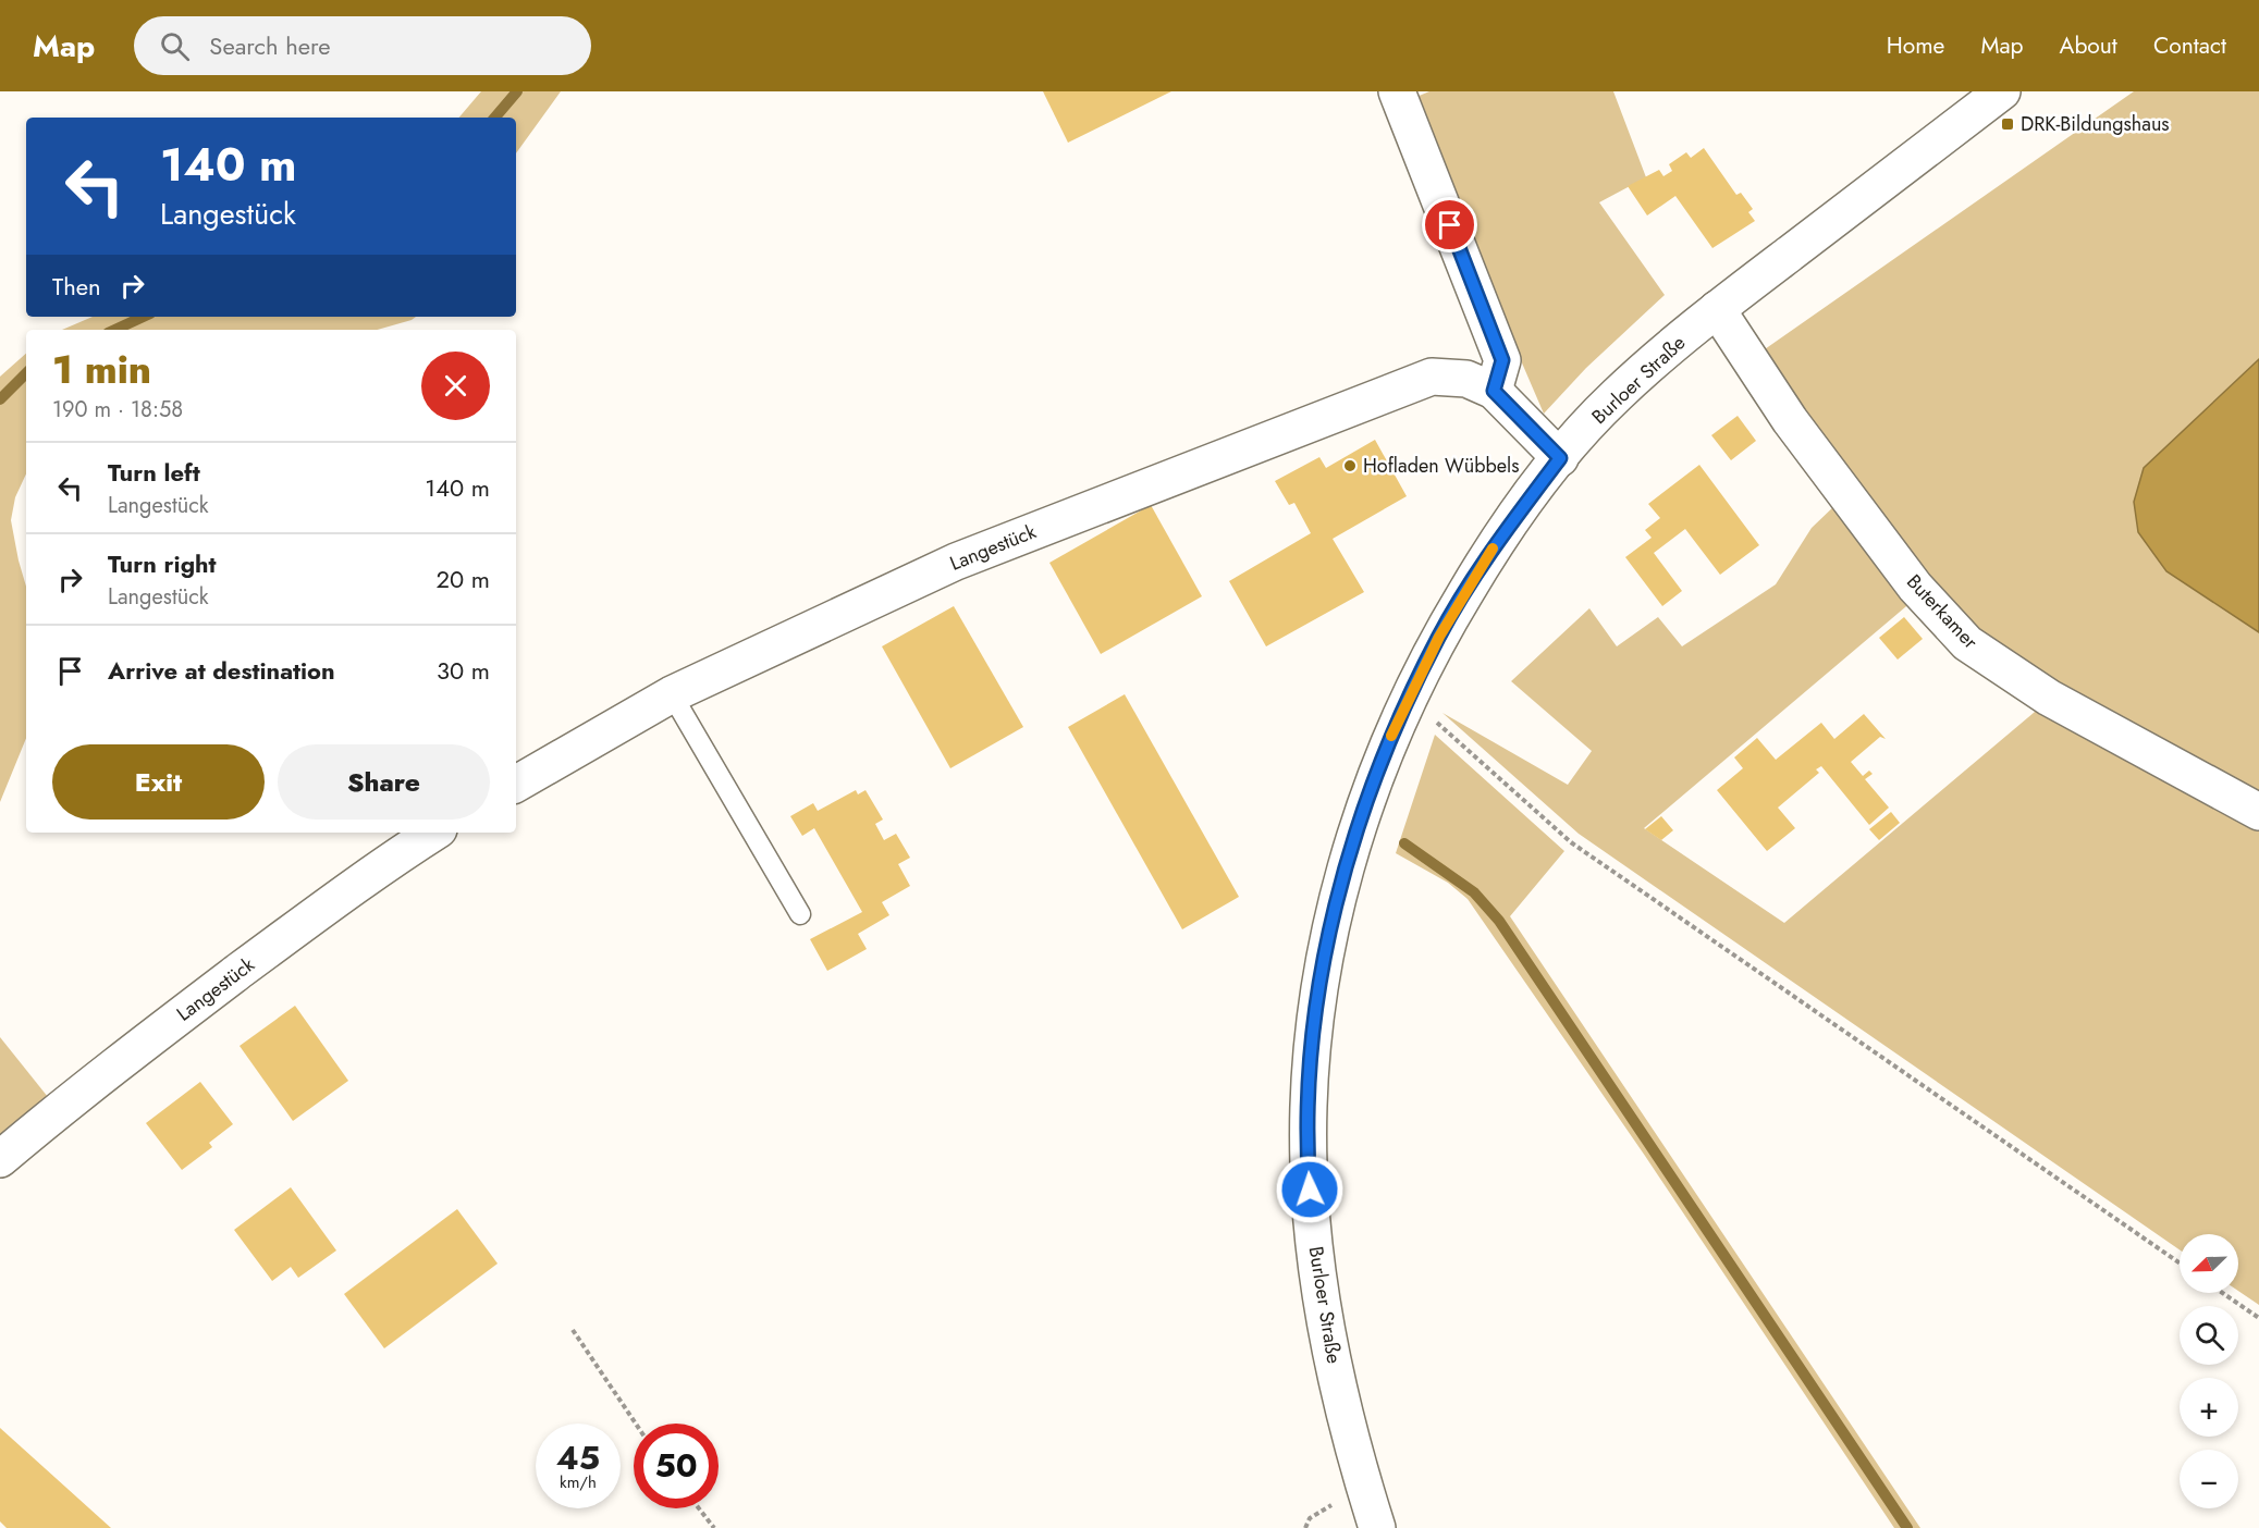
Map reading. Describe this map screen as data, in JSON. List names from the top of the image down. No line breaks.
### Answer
{"streets":{"street":["Burloer Straße","Langestück","Buterkamer"]},"crossings":[["Burloer Straße","Langestück"],["Burloer Straße","Buterkamer"]],"places":{"transit":["DRK-Bildungshaus"],"other":["Hofladen Wübbels"]},"north":"bottom left","page":{"header":"Map","search":"Search here","nav":["Home","Map","About","Contact"],"turn":["140 m","Langestück"],"then":"Then","heading":["1 min","190 m · 18:58"],"list":[{"name":"Turn left","note":"Langestück","value":"140 m"},{"name":"Turn right","note":"Langestück","value":"20 m"},{"name":"Arrive at destination","value":"30 m"}],"buttons":["Exit","Share"],"map_buttons":["+","−"],"speed":"45 km/h","limit":"50"}}
